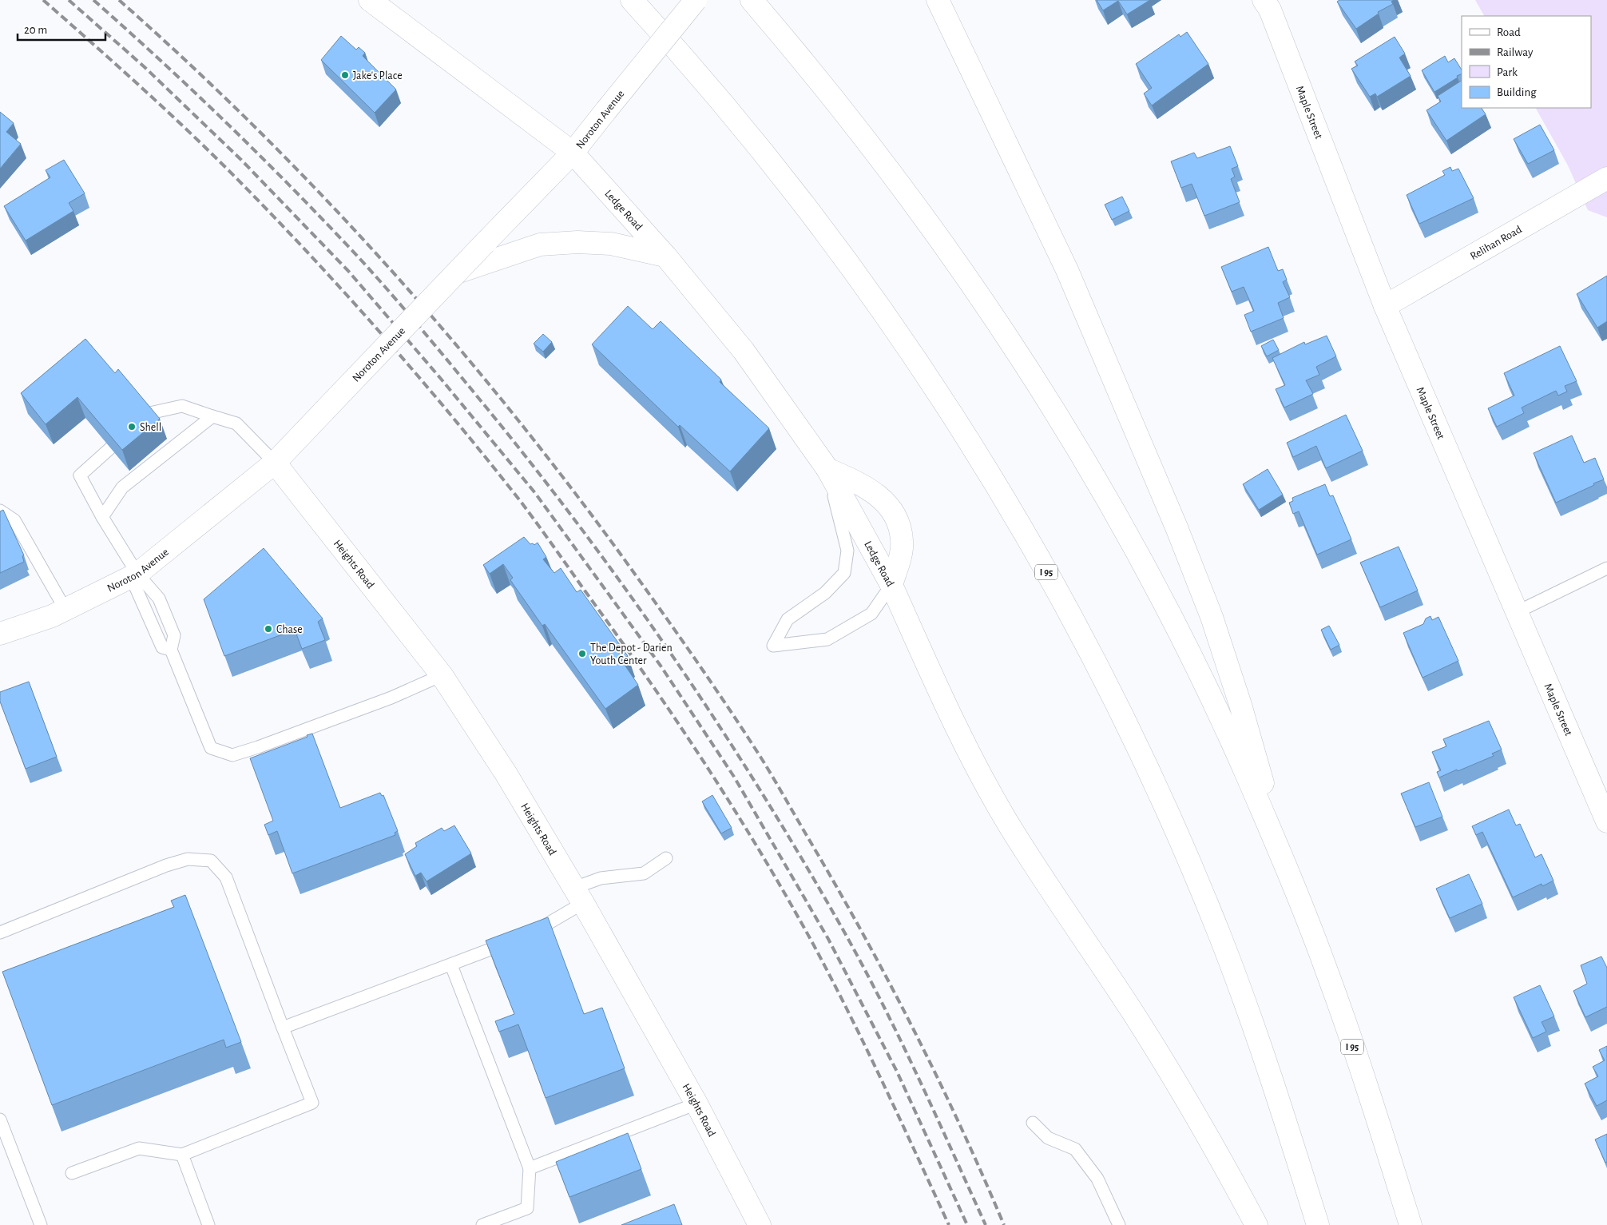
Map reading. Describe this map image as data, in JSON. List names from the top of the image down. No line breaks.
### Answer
{"streets":{"main road":["Maple Street","Noroton Avenue","Ledge Road","Relihan Road","Heights Road","I 95"]},"crossings":[["Maple Street","Relihan Road"],["Noroton Avenue","Ledge Road"],["Noroton Avenue","Heights Road"]],"places":["Jake's Place","Shell","Chase","The Depot - Darien Youth Center"],"legend":["Road","Railway","Park","Building"],"scale_bar":"20 m"}
